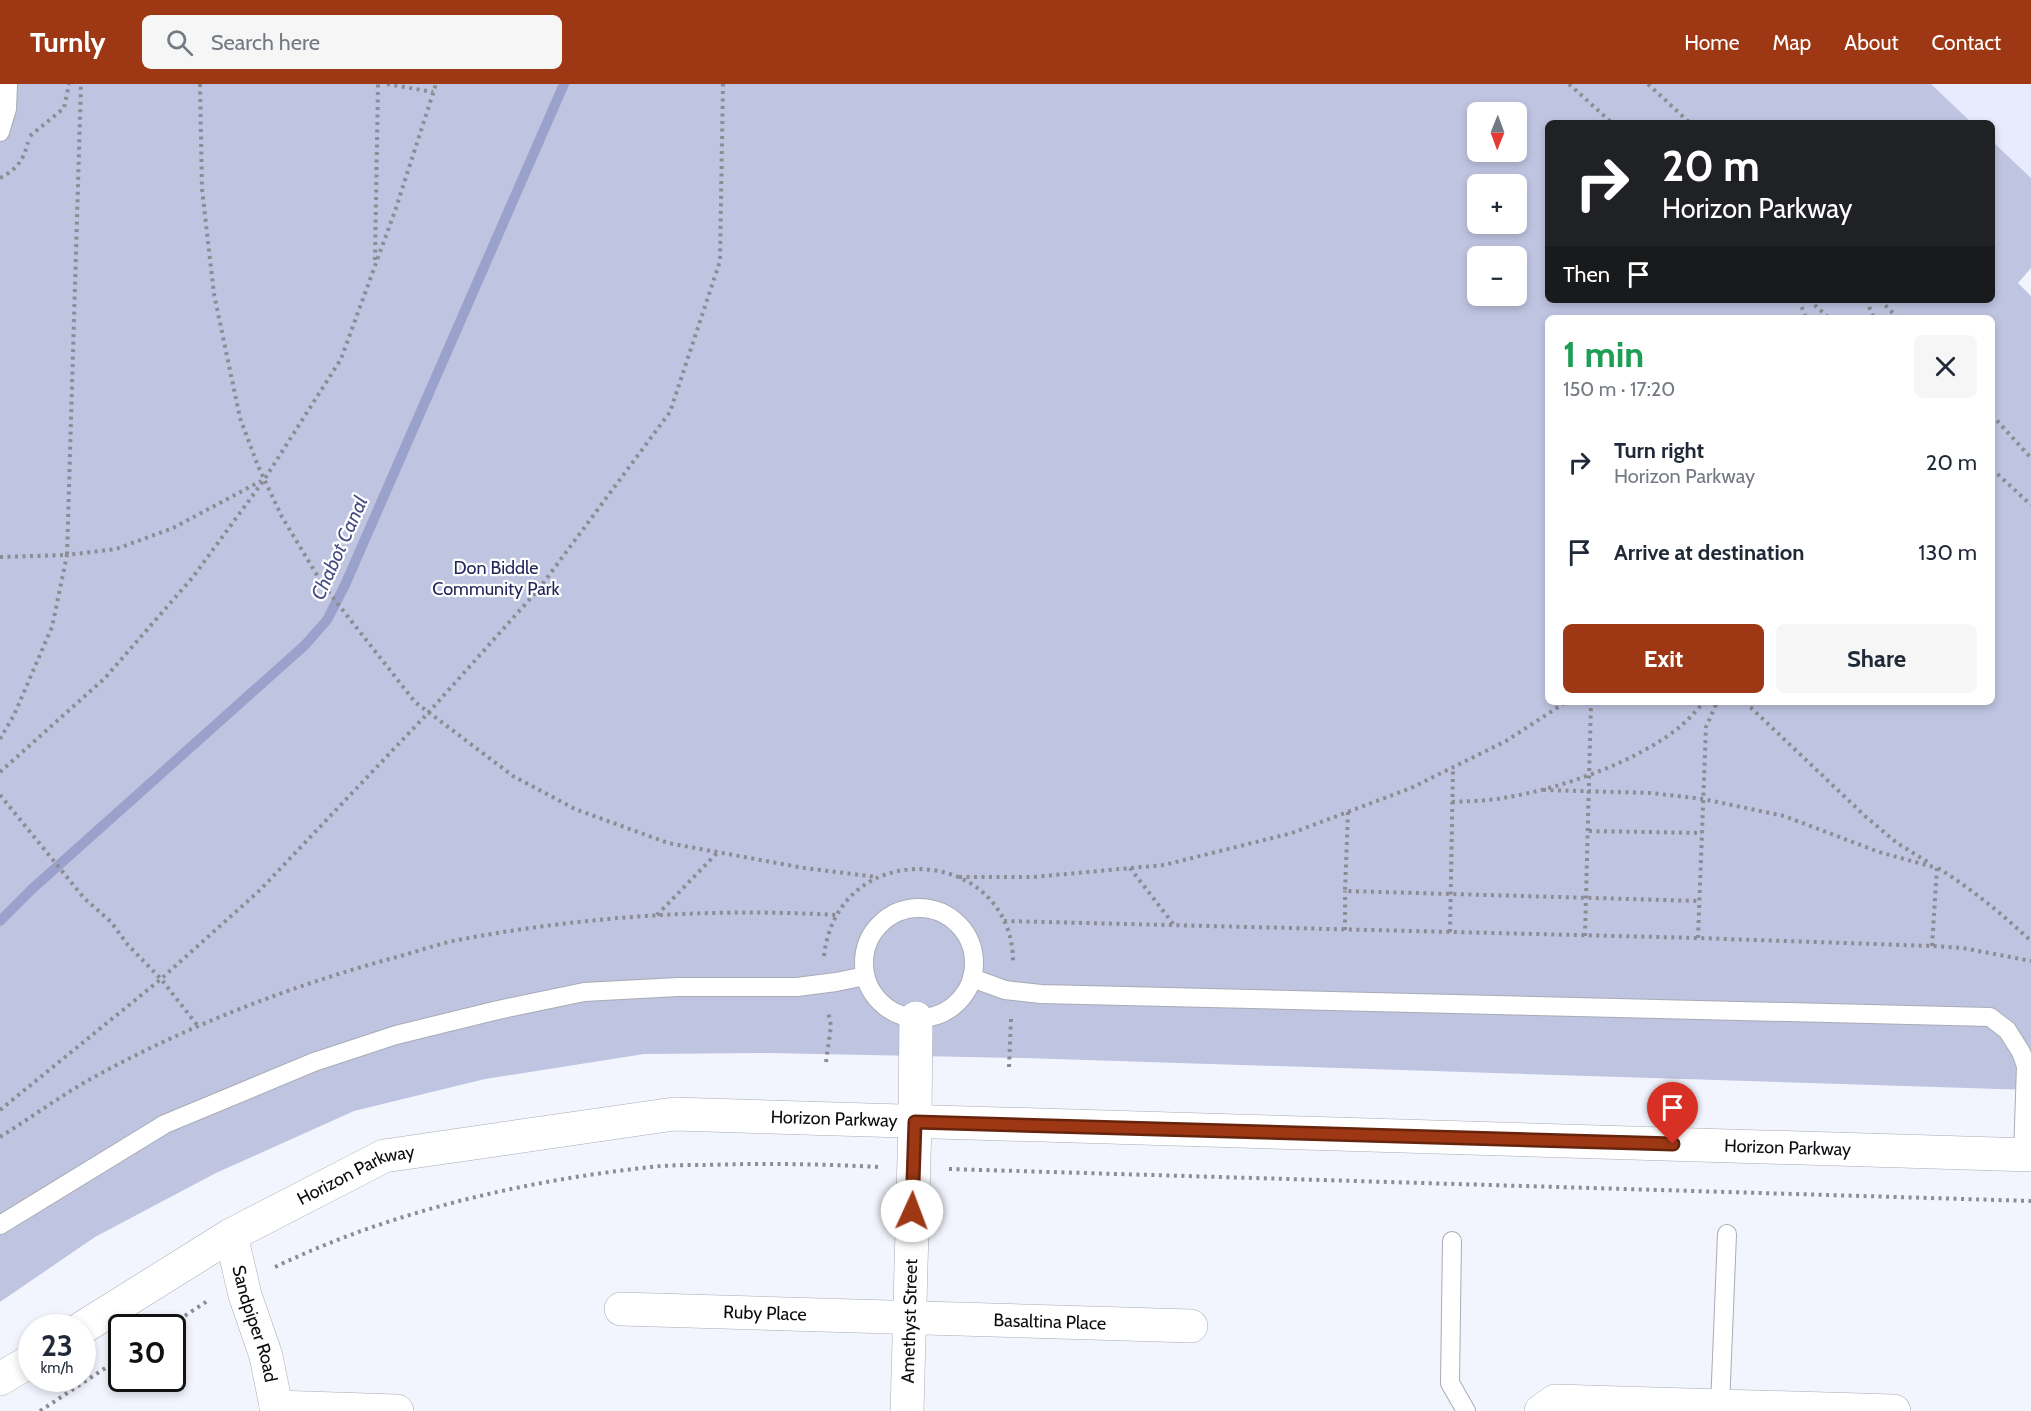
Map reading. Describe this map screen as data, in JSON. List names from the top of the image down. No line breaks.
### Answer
{"streets":{"street":["Horizon Parkway","Ruby Place","Amethyst Street","Basaltina Place","Sandpiper Road"]},"crossings":[["Horizon Parkway","Amethyst Street"],["Horizon Parkway","Sandpiper Road"],["Ruby Place","Amethyst Street"],["Ruby Place","Basaltina Place"],["Amethyst Street","Basaltina Place"]],"water":["Chabot Canal"],"parks":["Don Biddle Community Park"],"north":"bottom","page":{"header":"Turnly","search":"Search here","nav":["Home","Map","About","Contact"],"map_buttons":["+","−"],"turn":["20 m","Horizon Parkway"],"then":"Then","heading":["1 min","150 m · 17:20"],"list":[{"name":"Turn right","note":"Horizon Parkway","value":"20 m"},{"name":"Arrive at destination","value":"130 m"}],"buttons":["Exit","Share"],"speed":"23 km/h","limit":"30"}}
